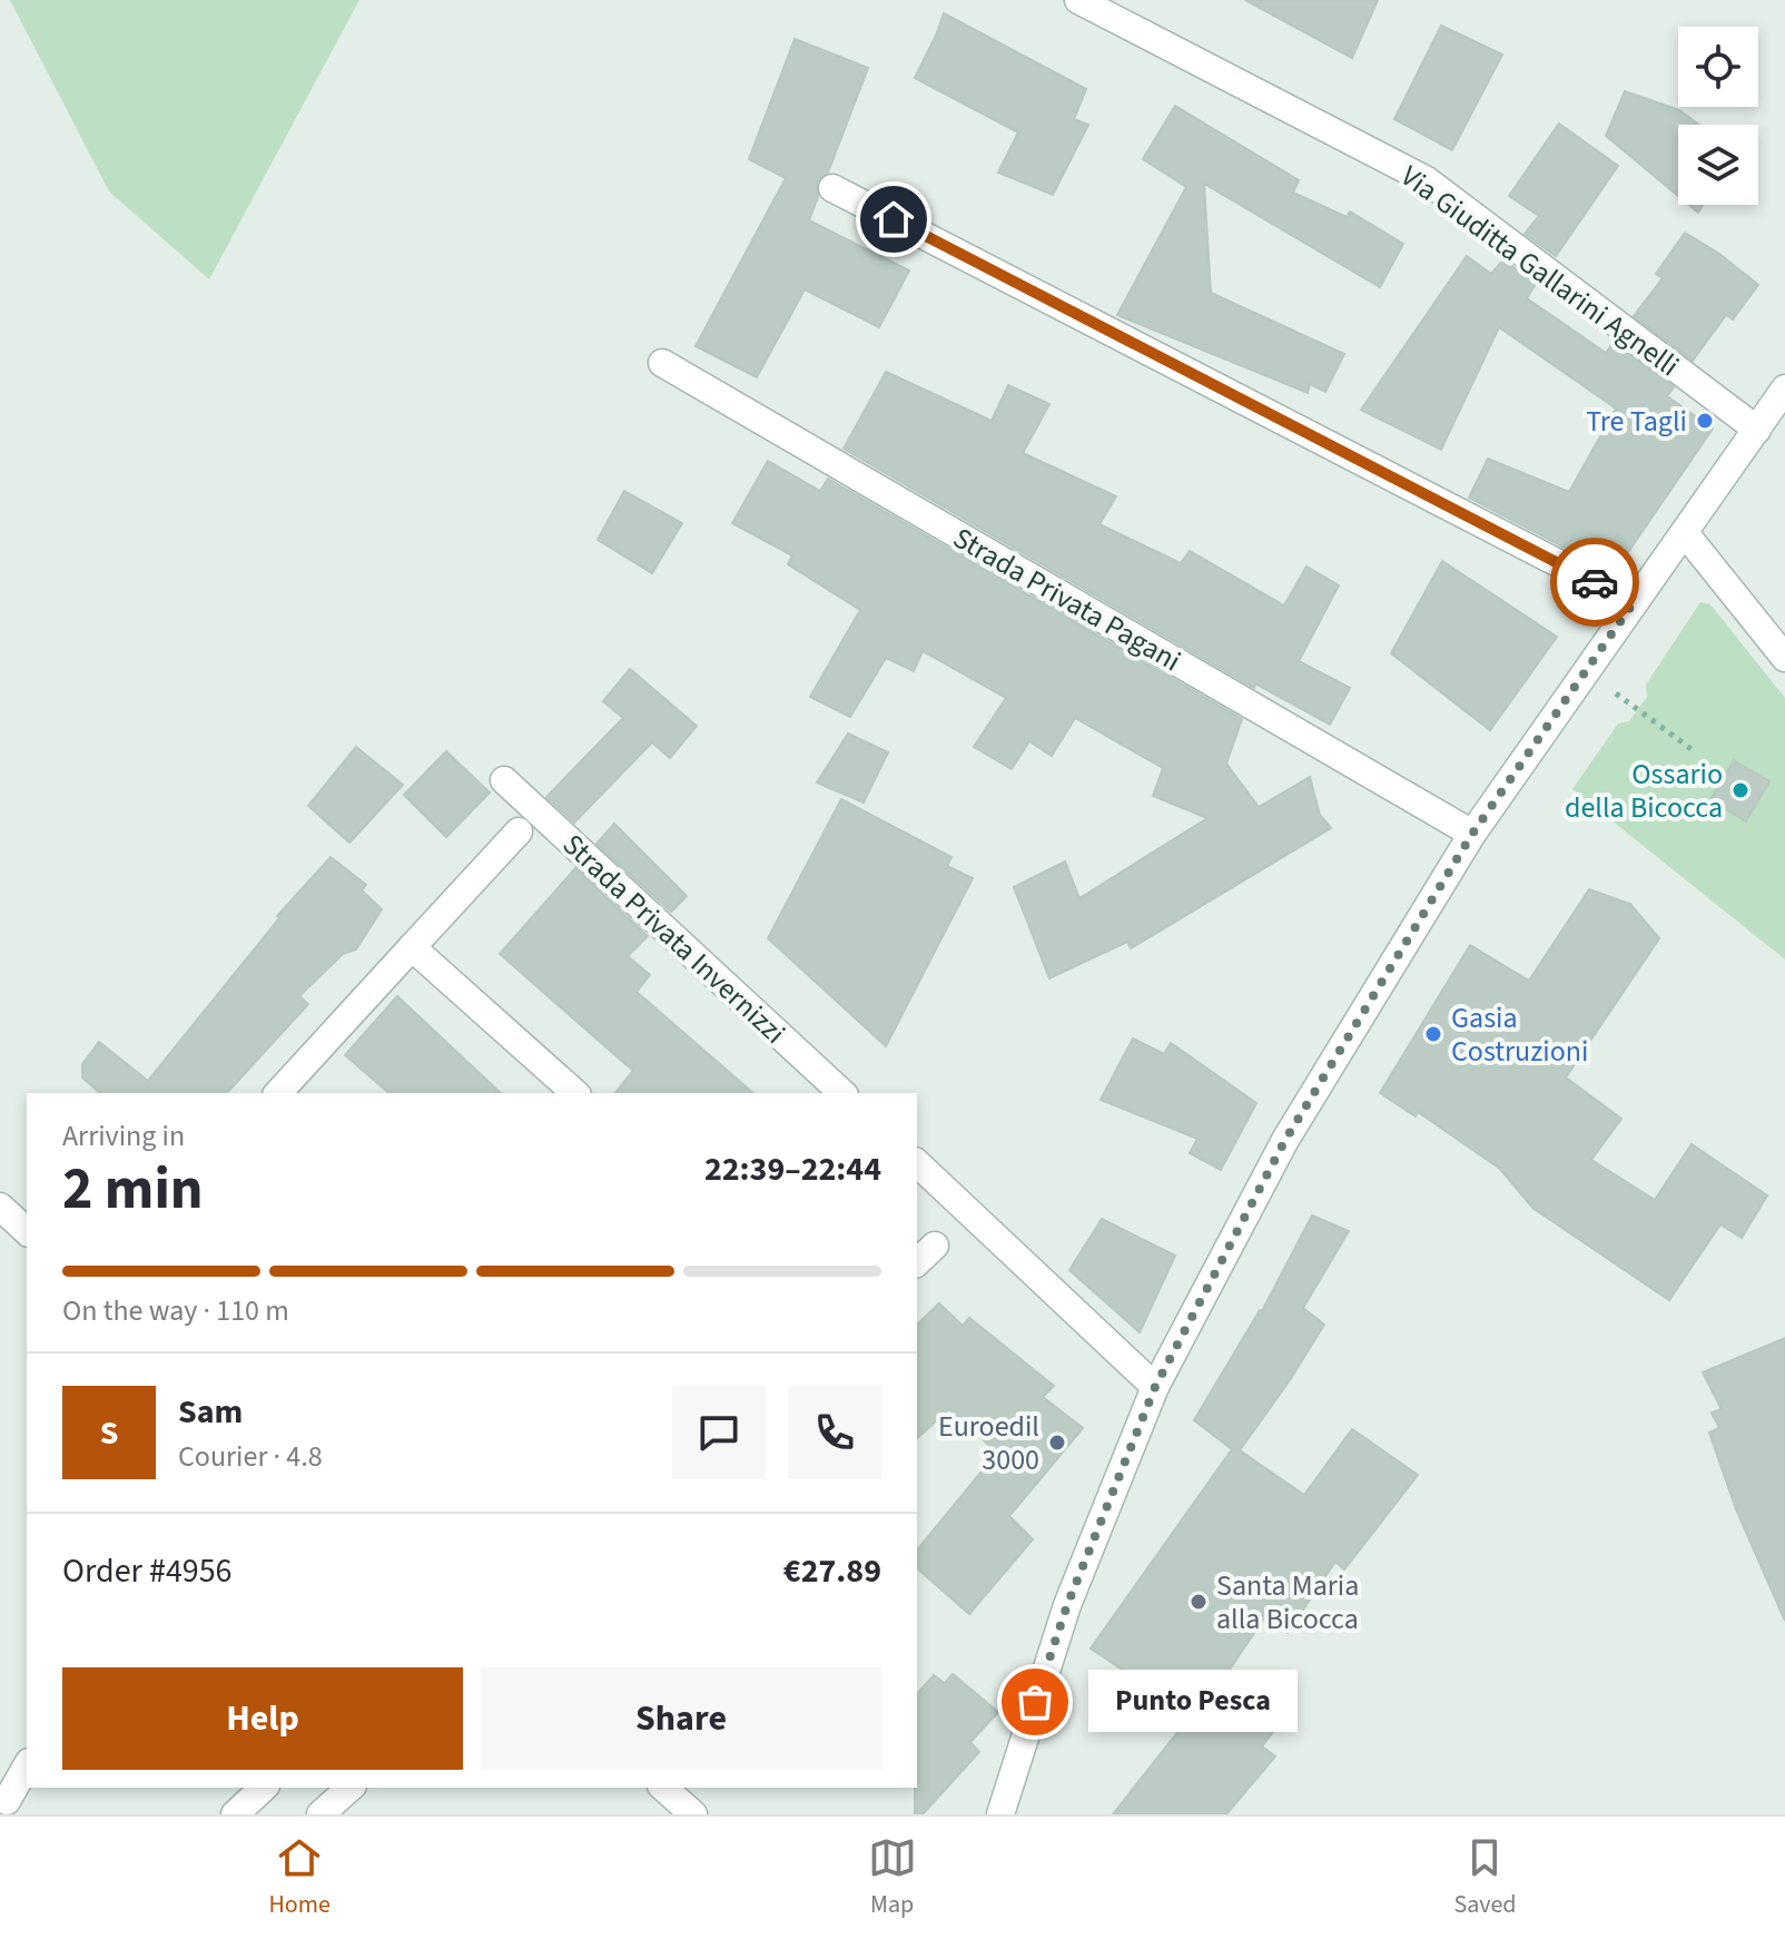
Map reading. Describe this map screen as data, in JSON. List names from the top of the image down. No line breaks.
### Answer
{"streets":{"street":["Via Giuditta Gallarini Agnelli","Strada Privata Pagani","Strada Privata Invernizzi"]},"places":["Tre Tagli","Ossario della Bicocca","Gasia Costruzioni","Euroedil 3000","Santa Maria alla Bicocca","Punto Pesca"],"page":{"heading":["2 min","Arriving in","22:39–22:44"],"panel":["Sam","Courier · 4.8","Order #4956","€27.89"],"bar":"On the way · 110 m","round":"S","buttons":["Help","Share"],"bubble":"Punto Pesca","tabs":["Home","Map","Saved"]}}
